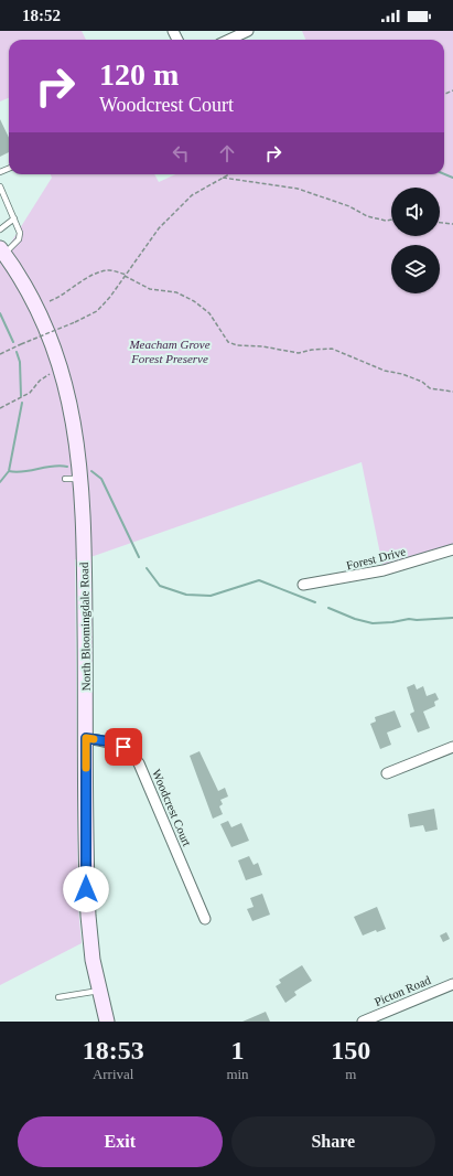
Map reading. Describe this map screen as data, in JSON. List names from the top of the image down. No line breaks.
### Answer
{"streets":{"main road":["North Bloomingdale Road"],"street":["Forest Drive","Woodcrest Court","Picton Road"]},"crossings":[["North Bloomingdale Road","Woodcrest Court"]],"parks":["Meacham Grove Forest Preserve"],"page":{"status":"18:52","turn":["120 m","Woodcrest Court"],"eta":["18:53","Arrival","1","min","150","m"],"buttons":["Exit","Share"]}}
